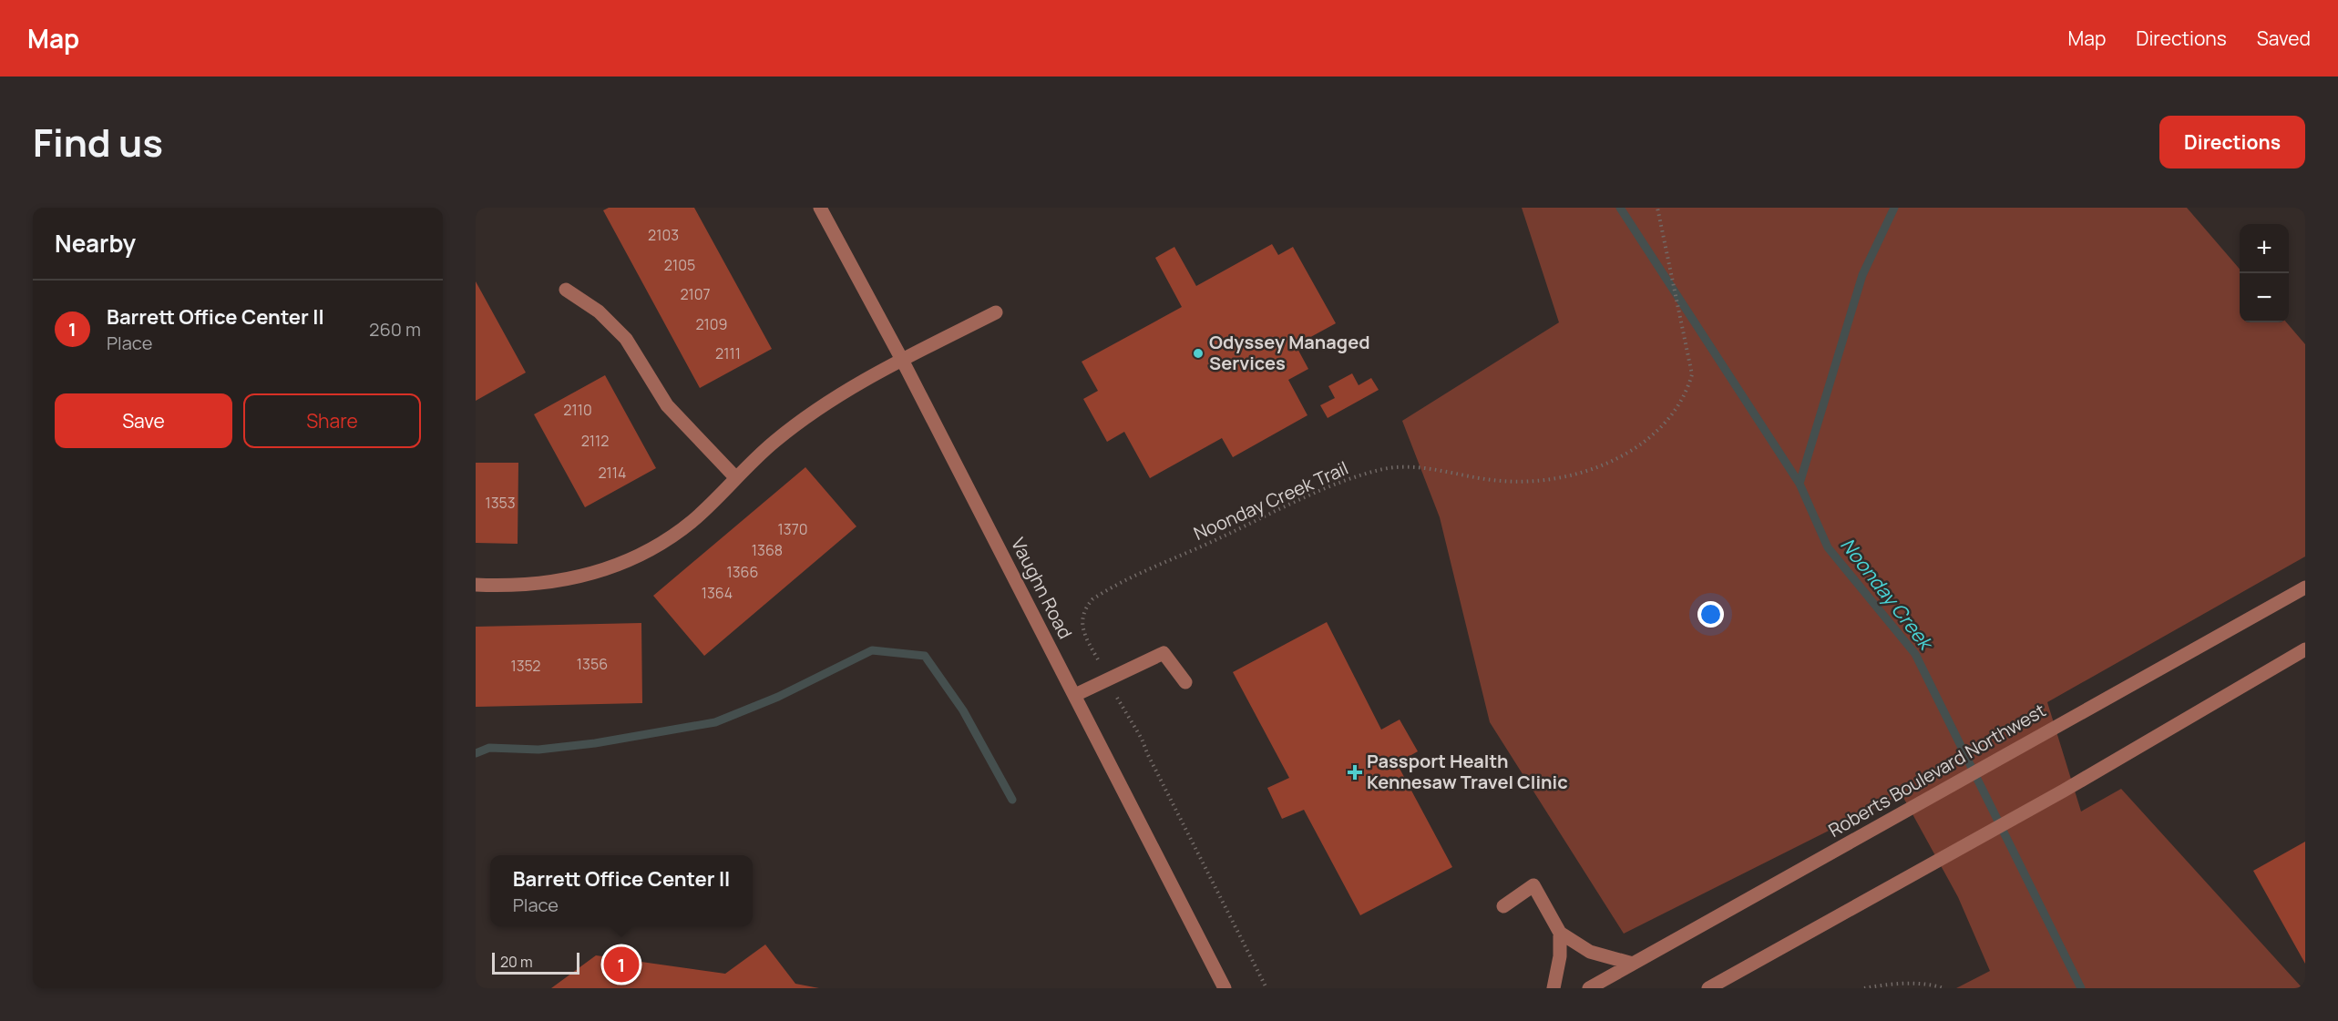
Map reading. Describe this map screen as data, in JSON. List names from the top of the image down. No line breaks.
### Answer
{"streets":{"street":["Vaughn Road","Roberts Boulevard Northwest"],"path":["Noonday Creek Trail"]},"water":["Noonday Creek"],"places":{"other":["Odyssey Managed Services"],"health":["Passport Health Kennesaw Travel Clinic"]},"house_numbers":["2103","2105","2107","2109","2111","2110","2112","2114","1353","1370","1368","1366","1364","1356","1352"],"scale_bar":"20 m","page":{"header":"Map","nav":["Map","Directions","Saved"],"title":"Find us","buttons":["Directions",["Save","Share"]],"heading":"Nearby","map_buttons":["+","−"],"list":[{"mark":"1","name":"Barrett Office Center II","note":"Place","value":"260 m"}],"popup":["Barrett Office Center II","Place"],"pins":"1","scale":"20 m"}}
